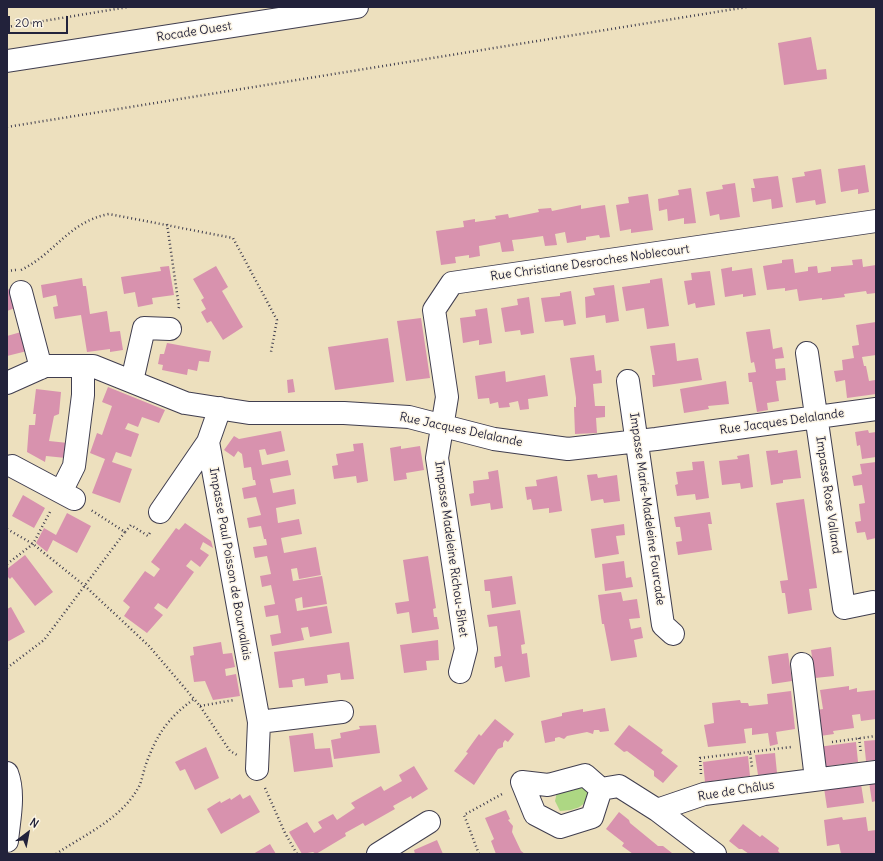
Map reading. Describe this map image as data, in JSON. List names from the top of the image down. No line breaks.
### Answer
{"streets":{"street":["Rocade Ouest","Rue Christiane Desroches Noblecourt","Rue Jacques Delalande","Impasse Rose Valland","Impasse Marie-Madeleine Fourcade","Impasse Madeleine Richou-Bihet","Impasse Paul Poisson de Bourvallais","Rue de Châlus"]},"crossings":[["Rue Christiane Desroches Noblecourt","Rue Jacques Delalande"],["Rue Christiane Desroches Noblecourt","Impasse Madeleine Richou-Bihet"],["Rue Jacques Delalande","Impasse Rose Valland"],["Rue Jacques Delalande","Impasse Marie-Madeleine Fourcade"],["Rue Jacques Delalande","Impasse Madeleine Richou-Bihet"],["Rue Jacques Delalande","Impasse Paul Poisson de Bourvallais"]],"scale_bar":"20 m","north":"top right"}
